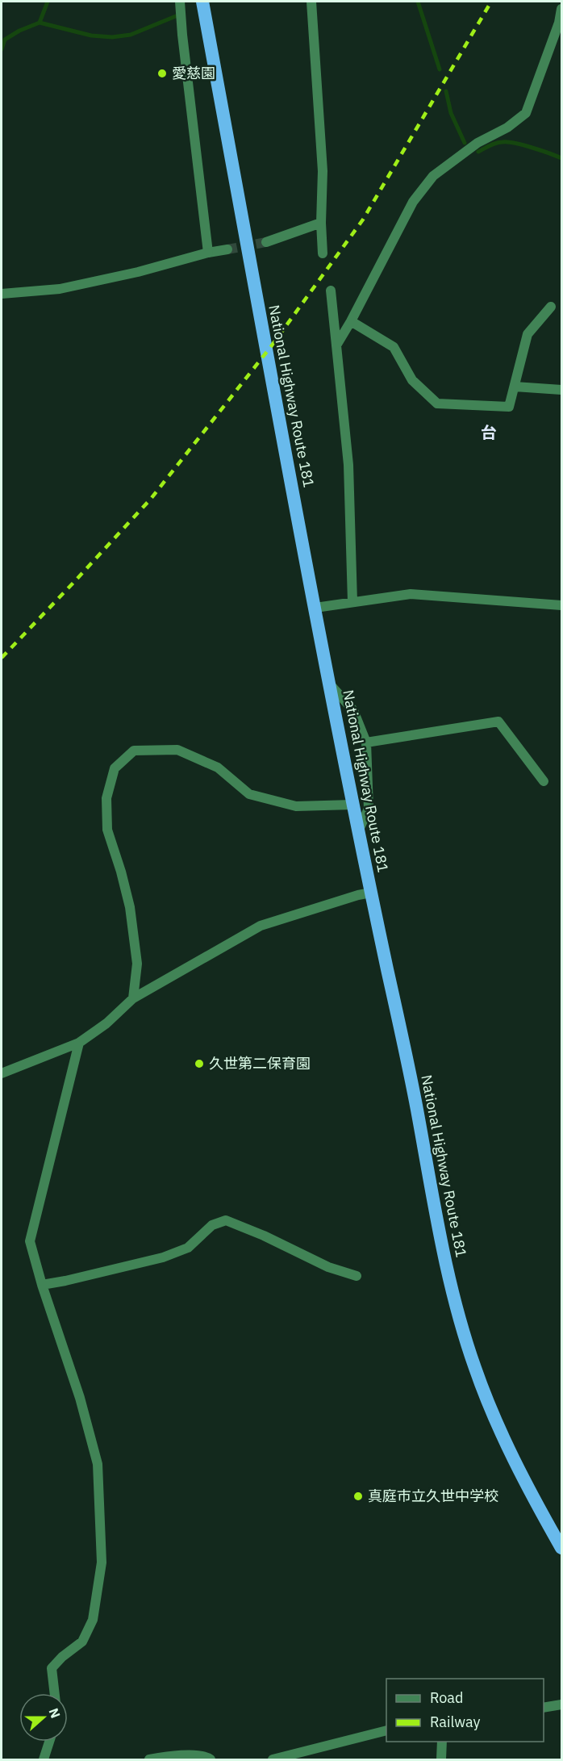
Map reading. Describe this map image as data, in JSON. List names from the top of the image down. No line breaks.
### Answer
{"streets":{"highway":["National Highway Route 181"]},"districts":["台"],"places":["愛慈園","久世第二保育園","真庭市立久世中学校"],"legend":["Road","Railway"],"north":"right"}
